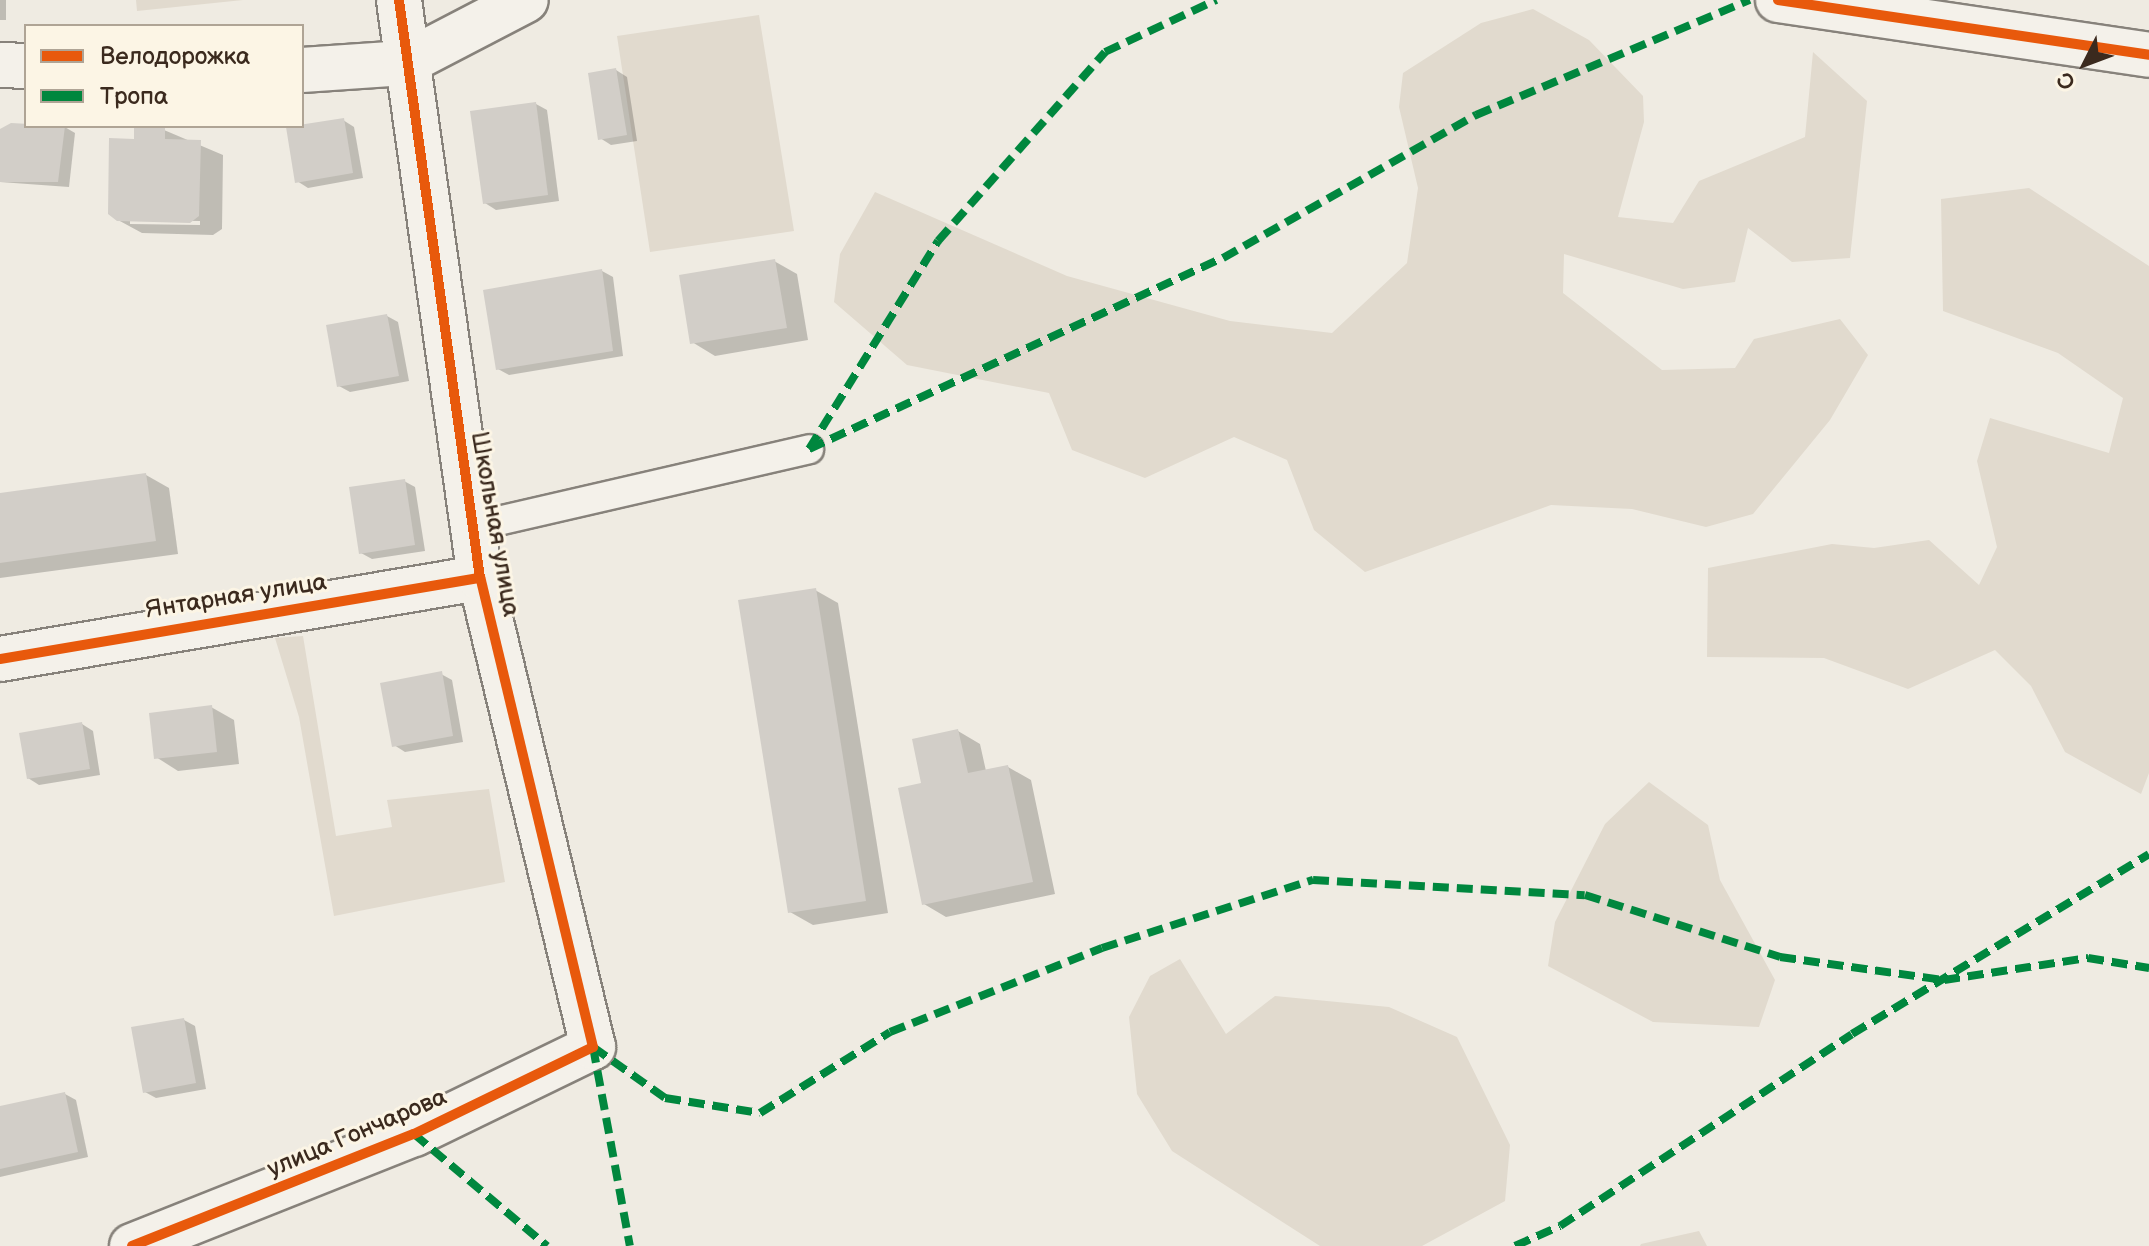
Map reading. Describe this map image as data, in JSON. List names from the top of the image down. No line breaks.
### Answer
{"streets":{"street":["Школьная улица","Янтарная улица","улица Гончарова"]},"crossings":[["Школьная улица","Янтарная улица"],["Школьная улица","улица Гончарова"]],"legend":["Велодорожка","Тропа"],"north":"bottom left"}
